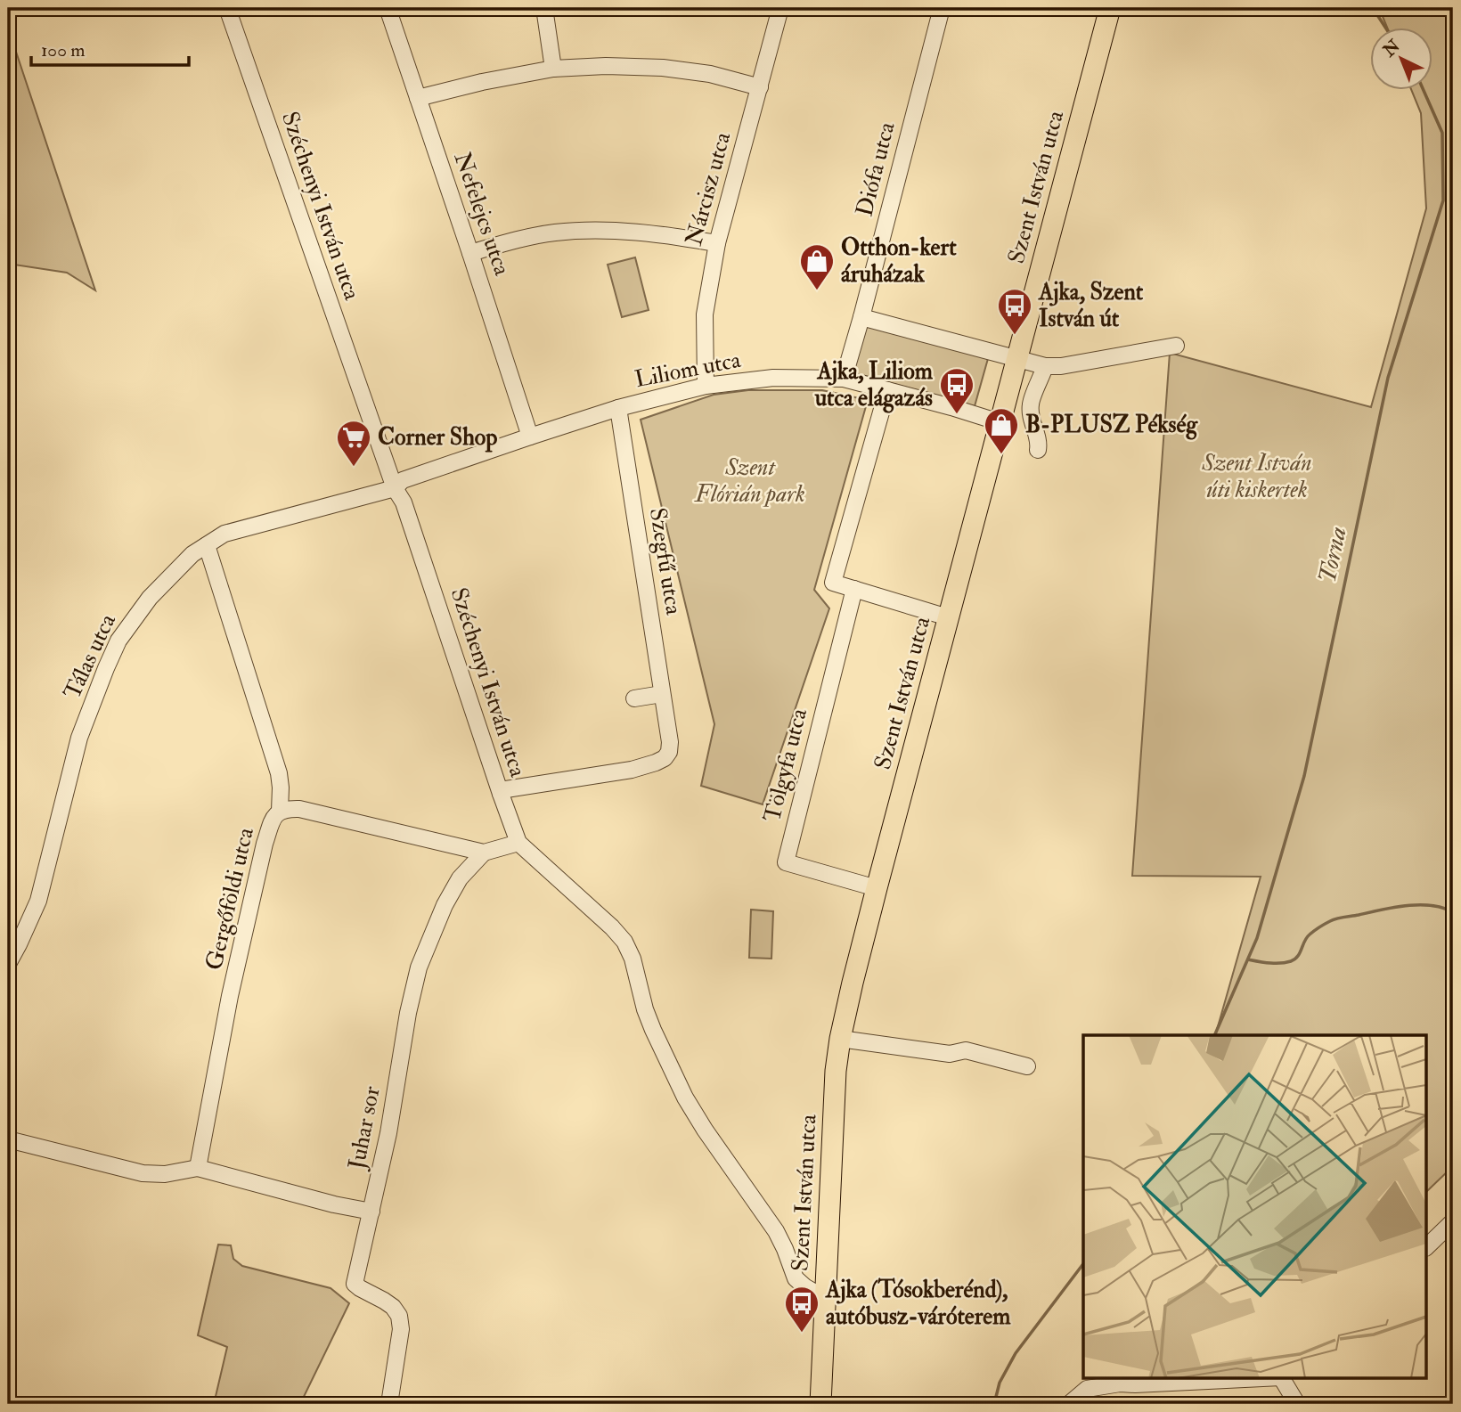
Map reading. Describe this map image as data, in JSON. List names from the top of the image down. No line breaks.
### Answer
{"streets":{"main road":["Szent István utca"],"street":["Diófa utca","Nárcisz utca","Széchenyi István utca","Nefelejcs utca","Liliom utca","Szegfű utca","Tálas utca","Tölgyfa utca","Gergőföldi utca","Juhar sor"]},"crossings":[["Diófa utca","Liliom utca"],["Szent István utca","Széchenyi István utca"],["Szent István utca","Liliom utca"],["Szent István utca","Tölgyfa utca"],["Nárcisz utca","Liliom utca"],["Széchenyi István utca","Liliom utca"],["Széchenyi István utca","Szegfű utca"],["Széchenyi István utca","Tálas utca"],["Széchenyi István utca","Gergőföldi utca"],["Nefelejcs utca","Liliom utca"],["Liliom utca","Szegfű utca"],["Liliom utca","Tálas utca"],["Gergőföldi utca","Juhar sor"]],"water":["Torna"],"parks":["Szent István úti kiskertek","Szent Flórián park"],"places":{"shop":["Otthon-kert áruházak","B-PLUSZ Pékség"],"bus stop":["Ajka, Szent István út","Ajka, Liliom utca elágazás","Ajka (Tósokberénd), autóbusz-váróterem"],"supermarket":["Corner Shop"]},"scale_bar":"100 m","north":"top left"}
